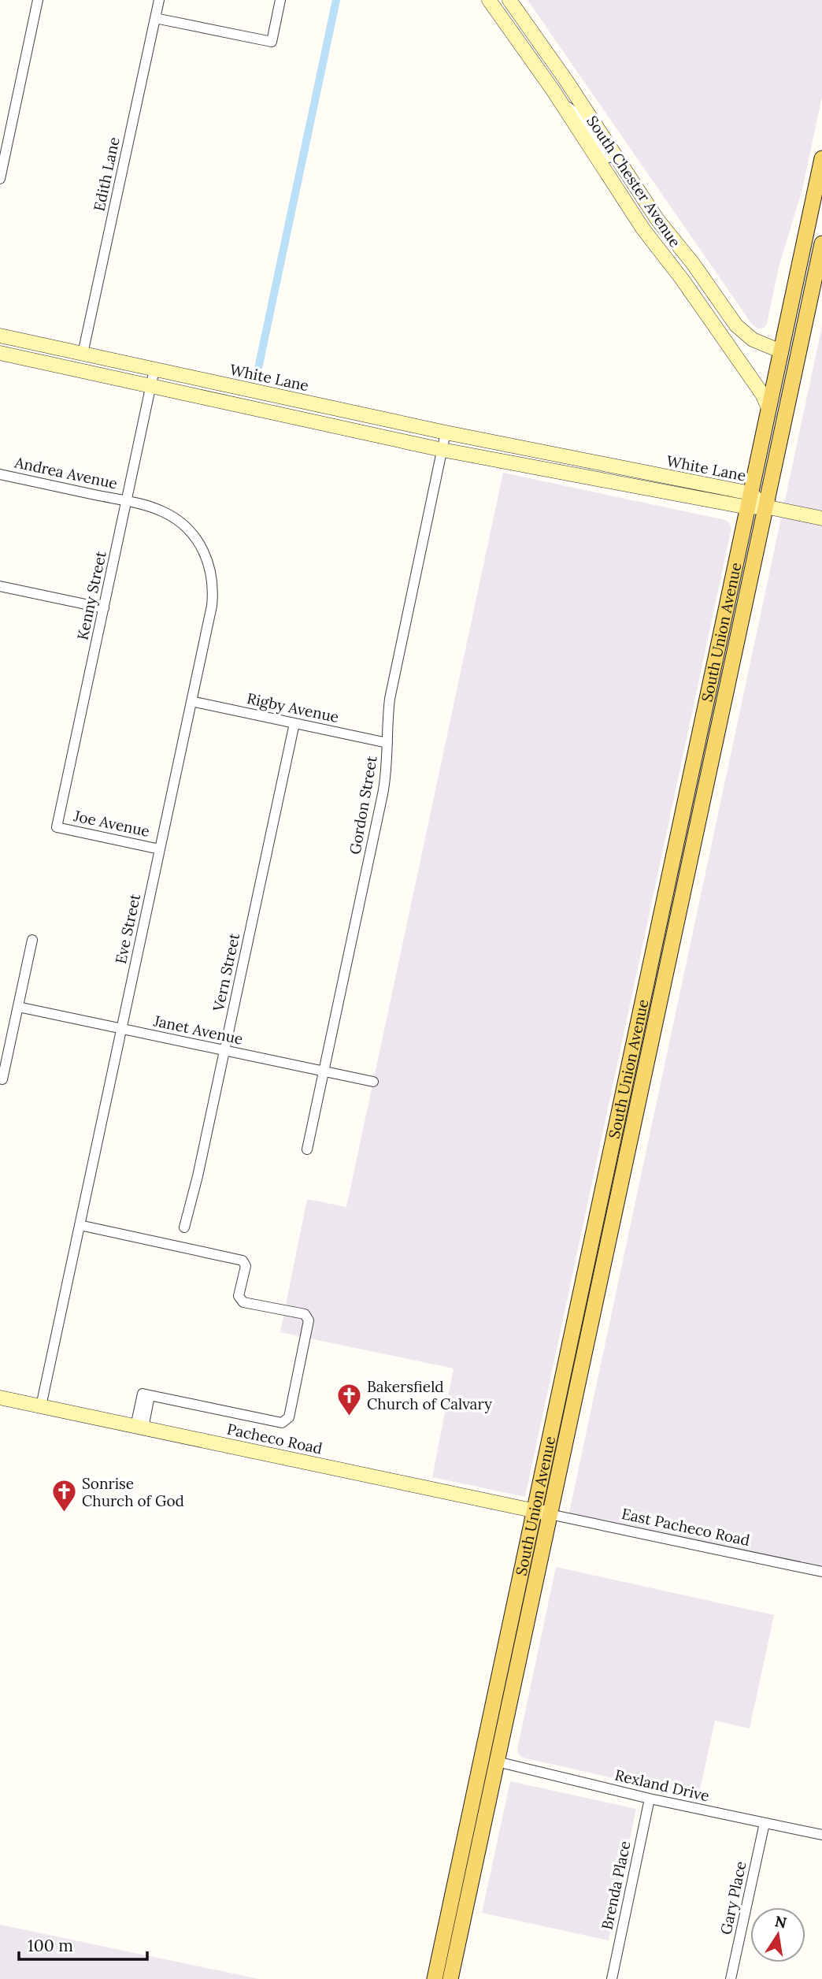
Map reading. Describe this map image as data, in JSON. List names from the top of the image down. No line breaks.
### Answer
{"streets":{"main road":["South Chester Avenue","White Lane","South Union Avenue","Pacheco Road"],"street":["Edith Lane","Andrea Avenue","Kenny Street","Rigby Avenue","Gordon Street","Joe Avenue","Eve Street","Vern Street","Janet Avenue","East Pacheco Road","Rexland Drive","Brenda Place","Gary Place"]},"crossings":[["Edith Lane","White Lane"],["South Chester Avenue","South Union Avenue"],["White Lane","Kenny Street"],["White Lane","South Union Avenue"],["White Lane","Gordon Street"],["Andrea Avenue","Kenny Street"],["Andrea Avenue","Eve Street"],["Kenny Street","Joe Avenue"],["Kenny Street","Eve Street"],["South Union Avenue","Pacheco Road"],["South Union Avenue","East Pacheco Road"],["South Union Avenue","Rexland Drive"],["Rigby Avenue","Gordon Street"],["Rigby Avenue","Eve Street"],["Rigby Avenue","Vern Street"],["Gordon Street","Janet Avenue"],["Joe Avenue","Eve Street"],["Eve Street","Janet Avenue"],["Eve Street","Pacheco Road"],["Vern Street","Janet Avenue"],["Pacheco Road","East Pacheco Road"],["Rexland Drive","Brenda Place"],["Rexland Drive","Gary Place"]],"places":{"church":["Bakersfield Church of Calvary","Sonrise Church of God"]},"scale_bar":"100 m","north":"top"}
